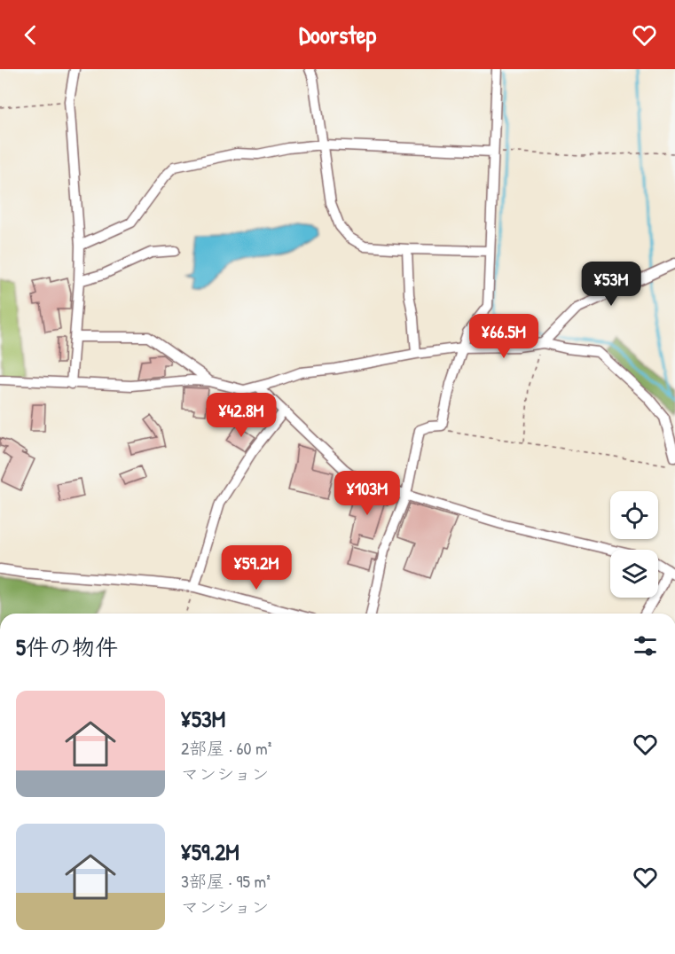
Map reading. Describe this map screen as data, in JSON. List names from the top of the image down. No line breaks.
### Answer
{"page":{"header":"Doorstep","price":["¥53M","¥66.5M","¥42.8M","¥103M","¥59.2M"],"heading":"5件の物件","list":[{"name":"¥53M","note":"2部屋 · 60 m² · マンション"},{"name":"¥59.2M","note":"3部屋 · 95 m² · マンション"}]}}
